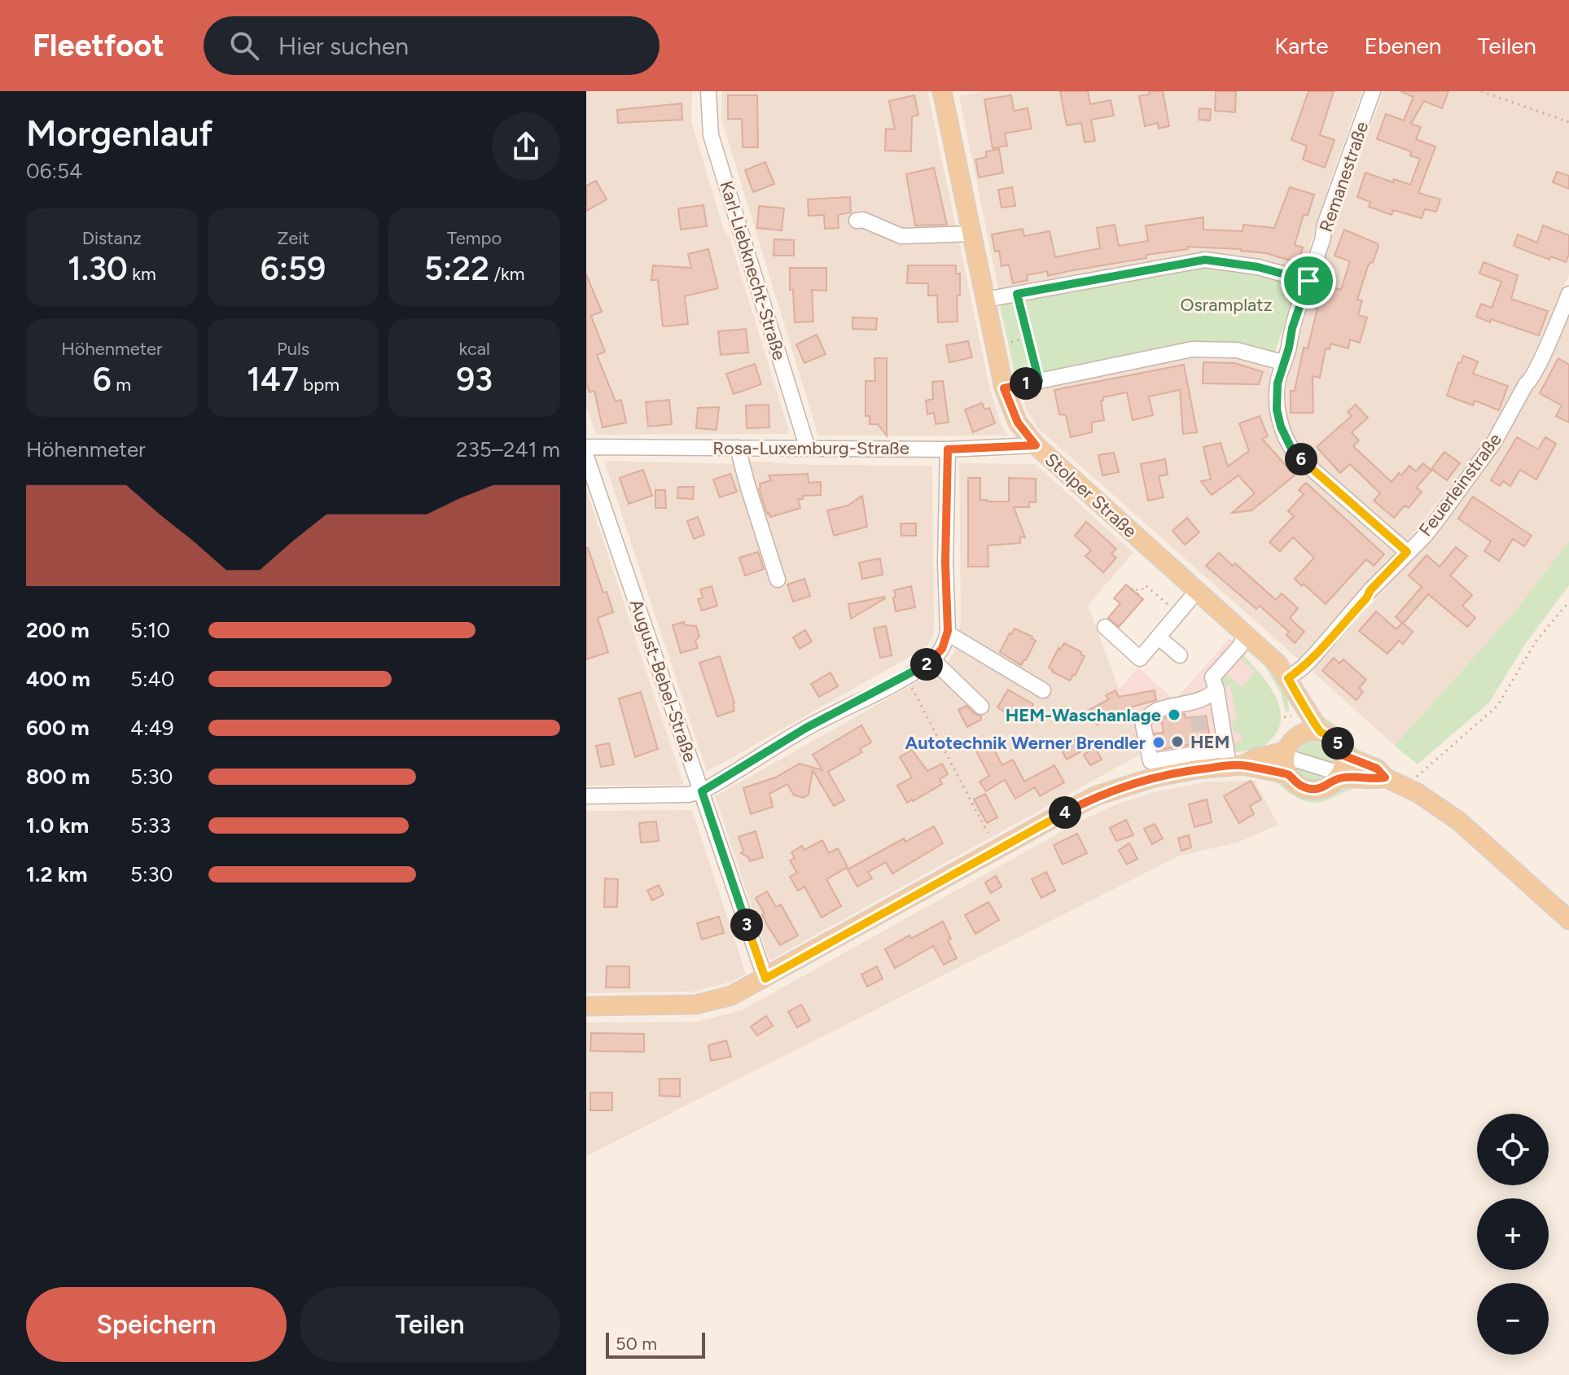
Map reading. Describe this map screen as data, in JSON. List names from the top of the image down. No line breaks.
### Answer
{"streets":{"main road":["Stolper Straße"],"street":["Remanestraße","Karl-Liebknecht-Straße","Rosa-Luxemburg-Straße","Feuerleinstraße","August-Bebel-Straße"]},"crossings":[["Remanestraße","Feuerleinstraße"],["Karl-Liebknecht-Straße","Rosa-Luxemburg-Straße"],["Rosa-Luxemburg-Straße","Stolper Straße"],["Feuerleinstraße","Stolper Straße"]],"parks":["Osramplatz"],"places":["HEM-Waschanlage","HEM","Autotechnik Werner Brendler"],"scale_bar":"50 m","page":{"header":"Fleetfoot","search":"Hier suchen","nav":["Karte","Ebenen","Teilen"],"heading":["Morgenlauf","06:54"],"stats":[["Distanz","1.30 km"],["Zeit","6:59"],["Tempo","5:22 /km"],["Höhenmeter","6 m"],["Puls","147 bpm"],["kcal","93"]],"pins":["1","6","2","5","4","3"],"chart":["Höhenmeter","235–241 m"],"list":[{"name":"200 m","note":"5:10"},{"name":"400 m","note":"5:40"},{"name":"600 m","note":"4:49"},{"name":"800 m","note":"5:30"},{"name":"1.0 km","note":"5:33"},{"name":"1.2 km","note":"5:30"}],"map_buttons":["+","−"],"buttons":["Speichern","Teilen"],"scale":"50 m"}}
